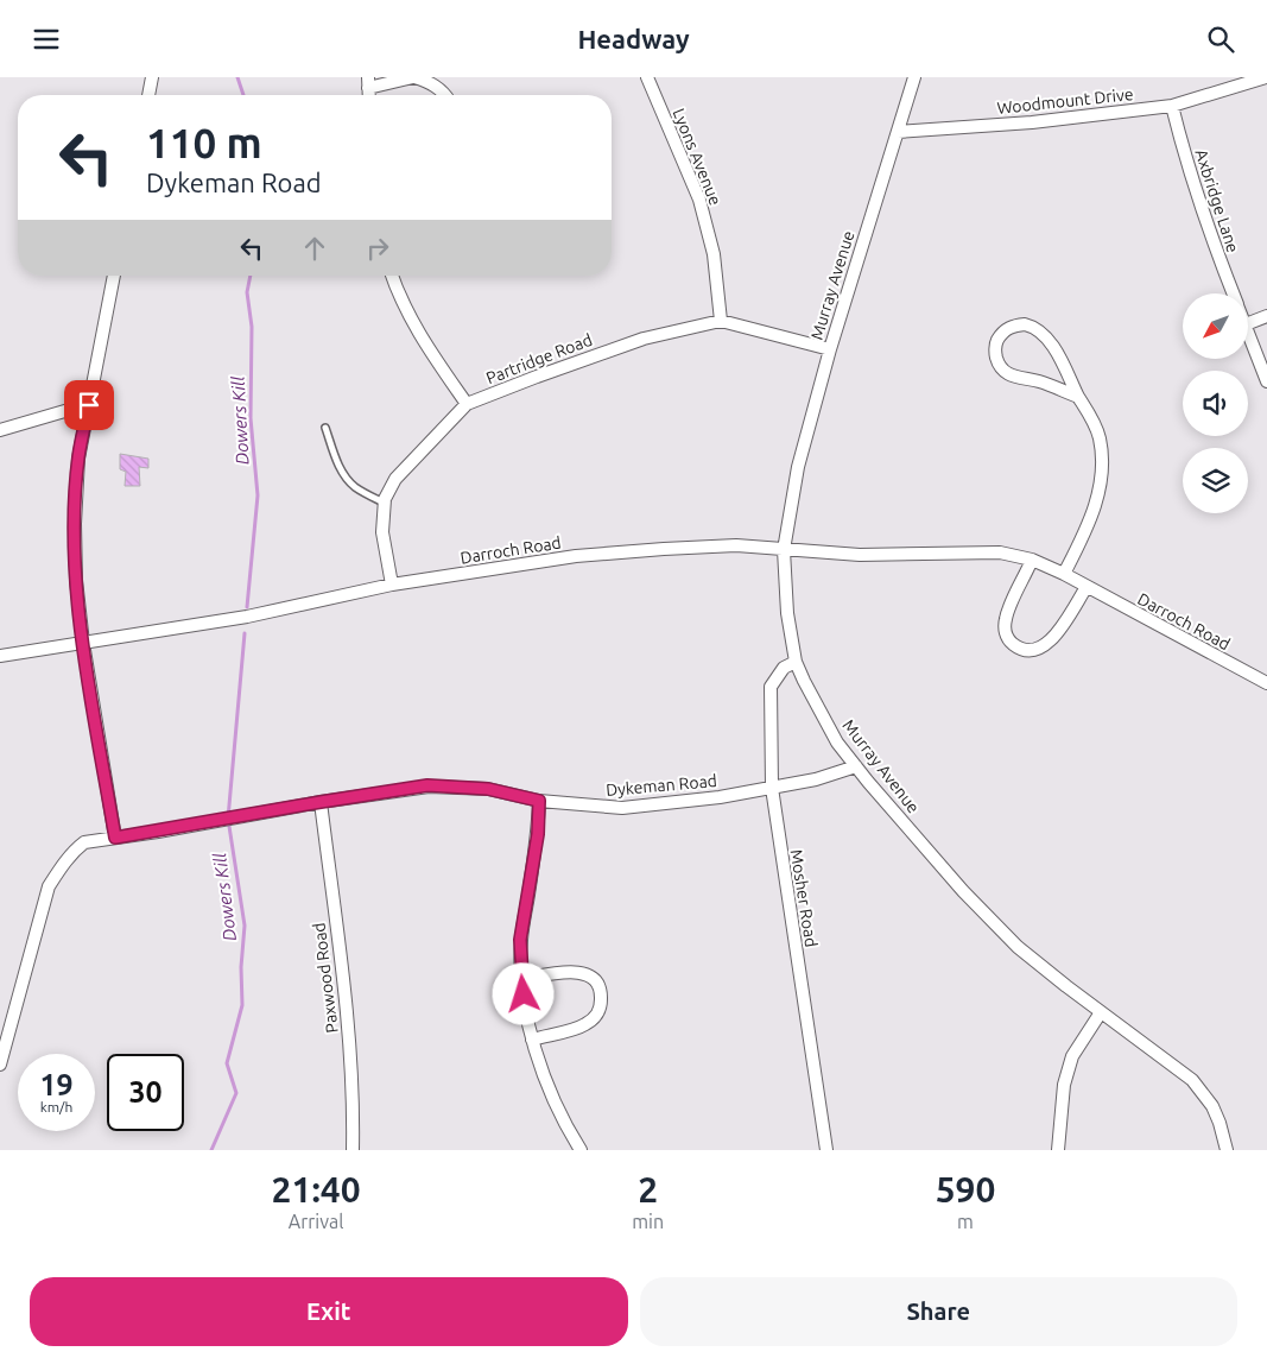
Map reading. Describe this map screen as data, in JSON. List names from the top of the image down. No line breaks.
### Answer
{"streets":{"street":["Woodmount Drive","Lyons Avenue","Axbridge Lane","Murray Avenue","Partridge Road","Darroch Road","Dykeman Road","Mosher Road","Paxwood Road"]},"crossings":[["Woodmount Drive","Axbridge Lane"],["Woodmount Drive","Murray Avenue"],["Lyons Avenue","Partridge Road"],["Murray Avenue","Partridge Road"],["Murray Avenue","Darroch Road"],["Murray Avenue","Dykeman Road"],["Murray Avenue","Mosher Road"],["Partridge Road","Darroch Road"],["Dykeman Road","Mosher Road"],["Dykeman Road","Paxwood Road"]],"water":["Dowers Kill"],"north":"bottom left","page":{"header":"Headway","turn":["110 m","Dykeman Road"],"speed":"19 km/h","limit":"30","eta":["21:40","Arrival","2","min","590","m"],"buttons":["Exit","Share"]}}
